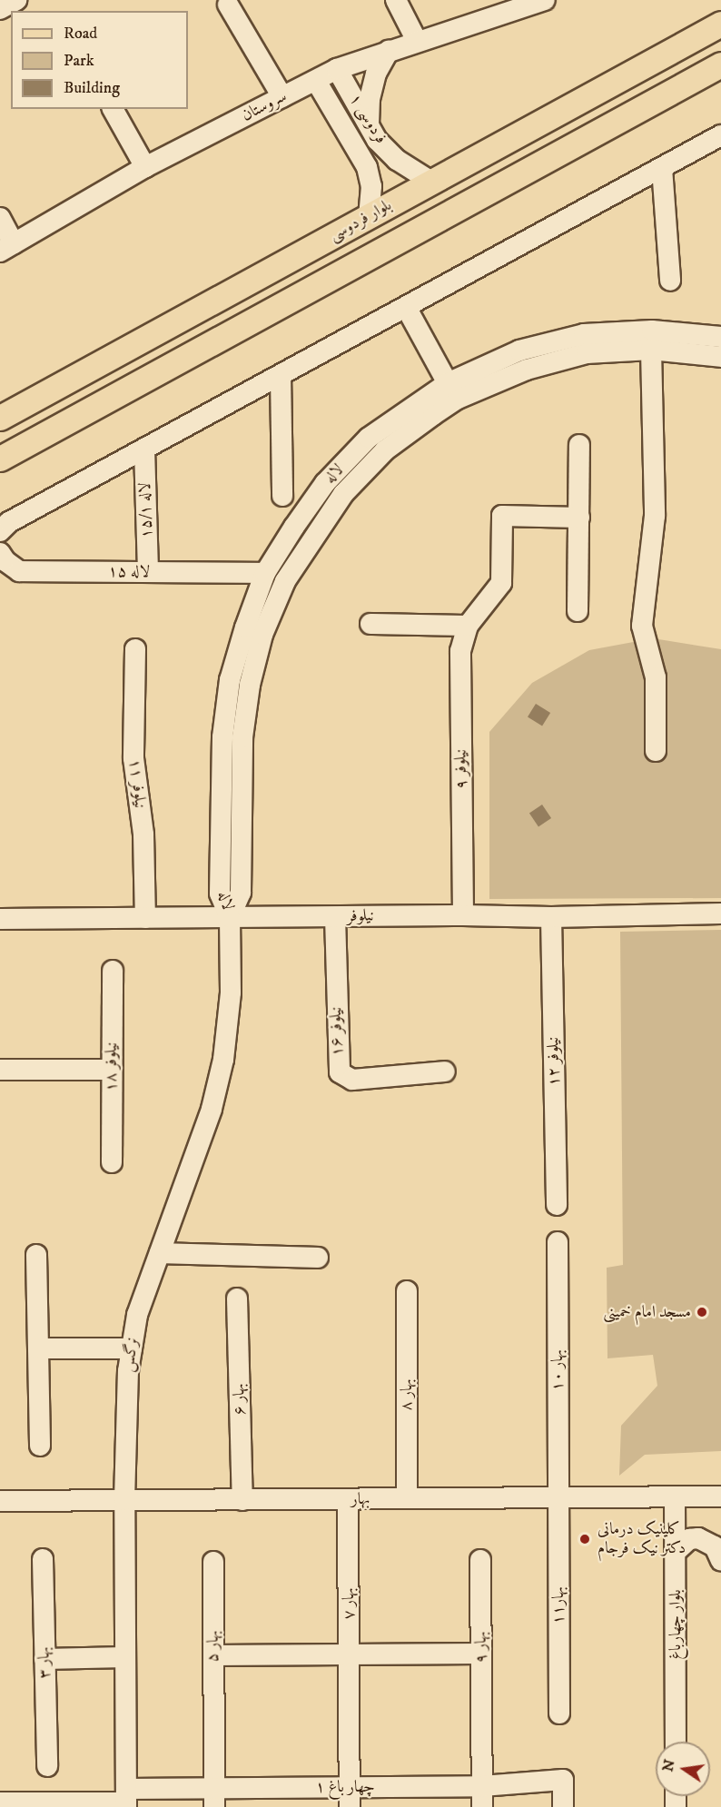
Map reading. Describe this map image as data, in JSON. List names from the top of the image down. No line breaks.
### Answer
{"streets":{"main road":["بلوار فردوسی"],"street":["سروستان","فردوسی ۱","لاله","لاله ۱۵/۱","لاله ۱۵","نیلوفر ۹","نیلوفر ۱۱","نیلوفر","نیلوفر ۱۶","نیلوفر ۱۲","نیلوفر ۱۸","نرگس","بهار ۱۰","بهار ۸","بهار ۶","بهار","بهار ۷","بهار۱۱","بلوار چهارباغ","بهار ۵","بهار ۹","بهار ۳","چهار باغ ۱"]},"crossings":[["سروستان","فردوسی ۱"],["فردوسی ۱","بلوار فردوسی"],["لاله","لاله ۱۵"],["لاله","نیلوفر"],["لاله","نرگس"],["لاله ۱۵/۱","لاله ۱۵"],["نیلوفر ۹","نیلوفر"],["نیلوفر ۱۱","نیلوفر"],["نیلوفر","نیلوفر ۱۶"],["نیلوفر","نیلوفر ۱۲"],["نیلوفر","نرگس"],["نرگس","بهار"],["نرگس","چهار باغ ۱"],["بهار ۱۰","بهار"],["بهار ۱۰","بهار۱۱"],["بهار ۸","بهار"],["بهار ۶","بهار"],["بهار","بهار ۷"],["بهار","بهار۱۱"],["بهار","بلوار چهارباغ"],["بهار ۷","چهار باغ ۱"],["بهار ۵","چهار باغ ۱"],["بهار ۹","چهار باغ ۱"]],"places":["مسجد امام خمینی","کلینیک درمانی دکتر نیک فرجام"],"legend":["Road","Park","Building"],"north":"left"}
